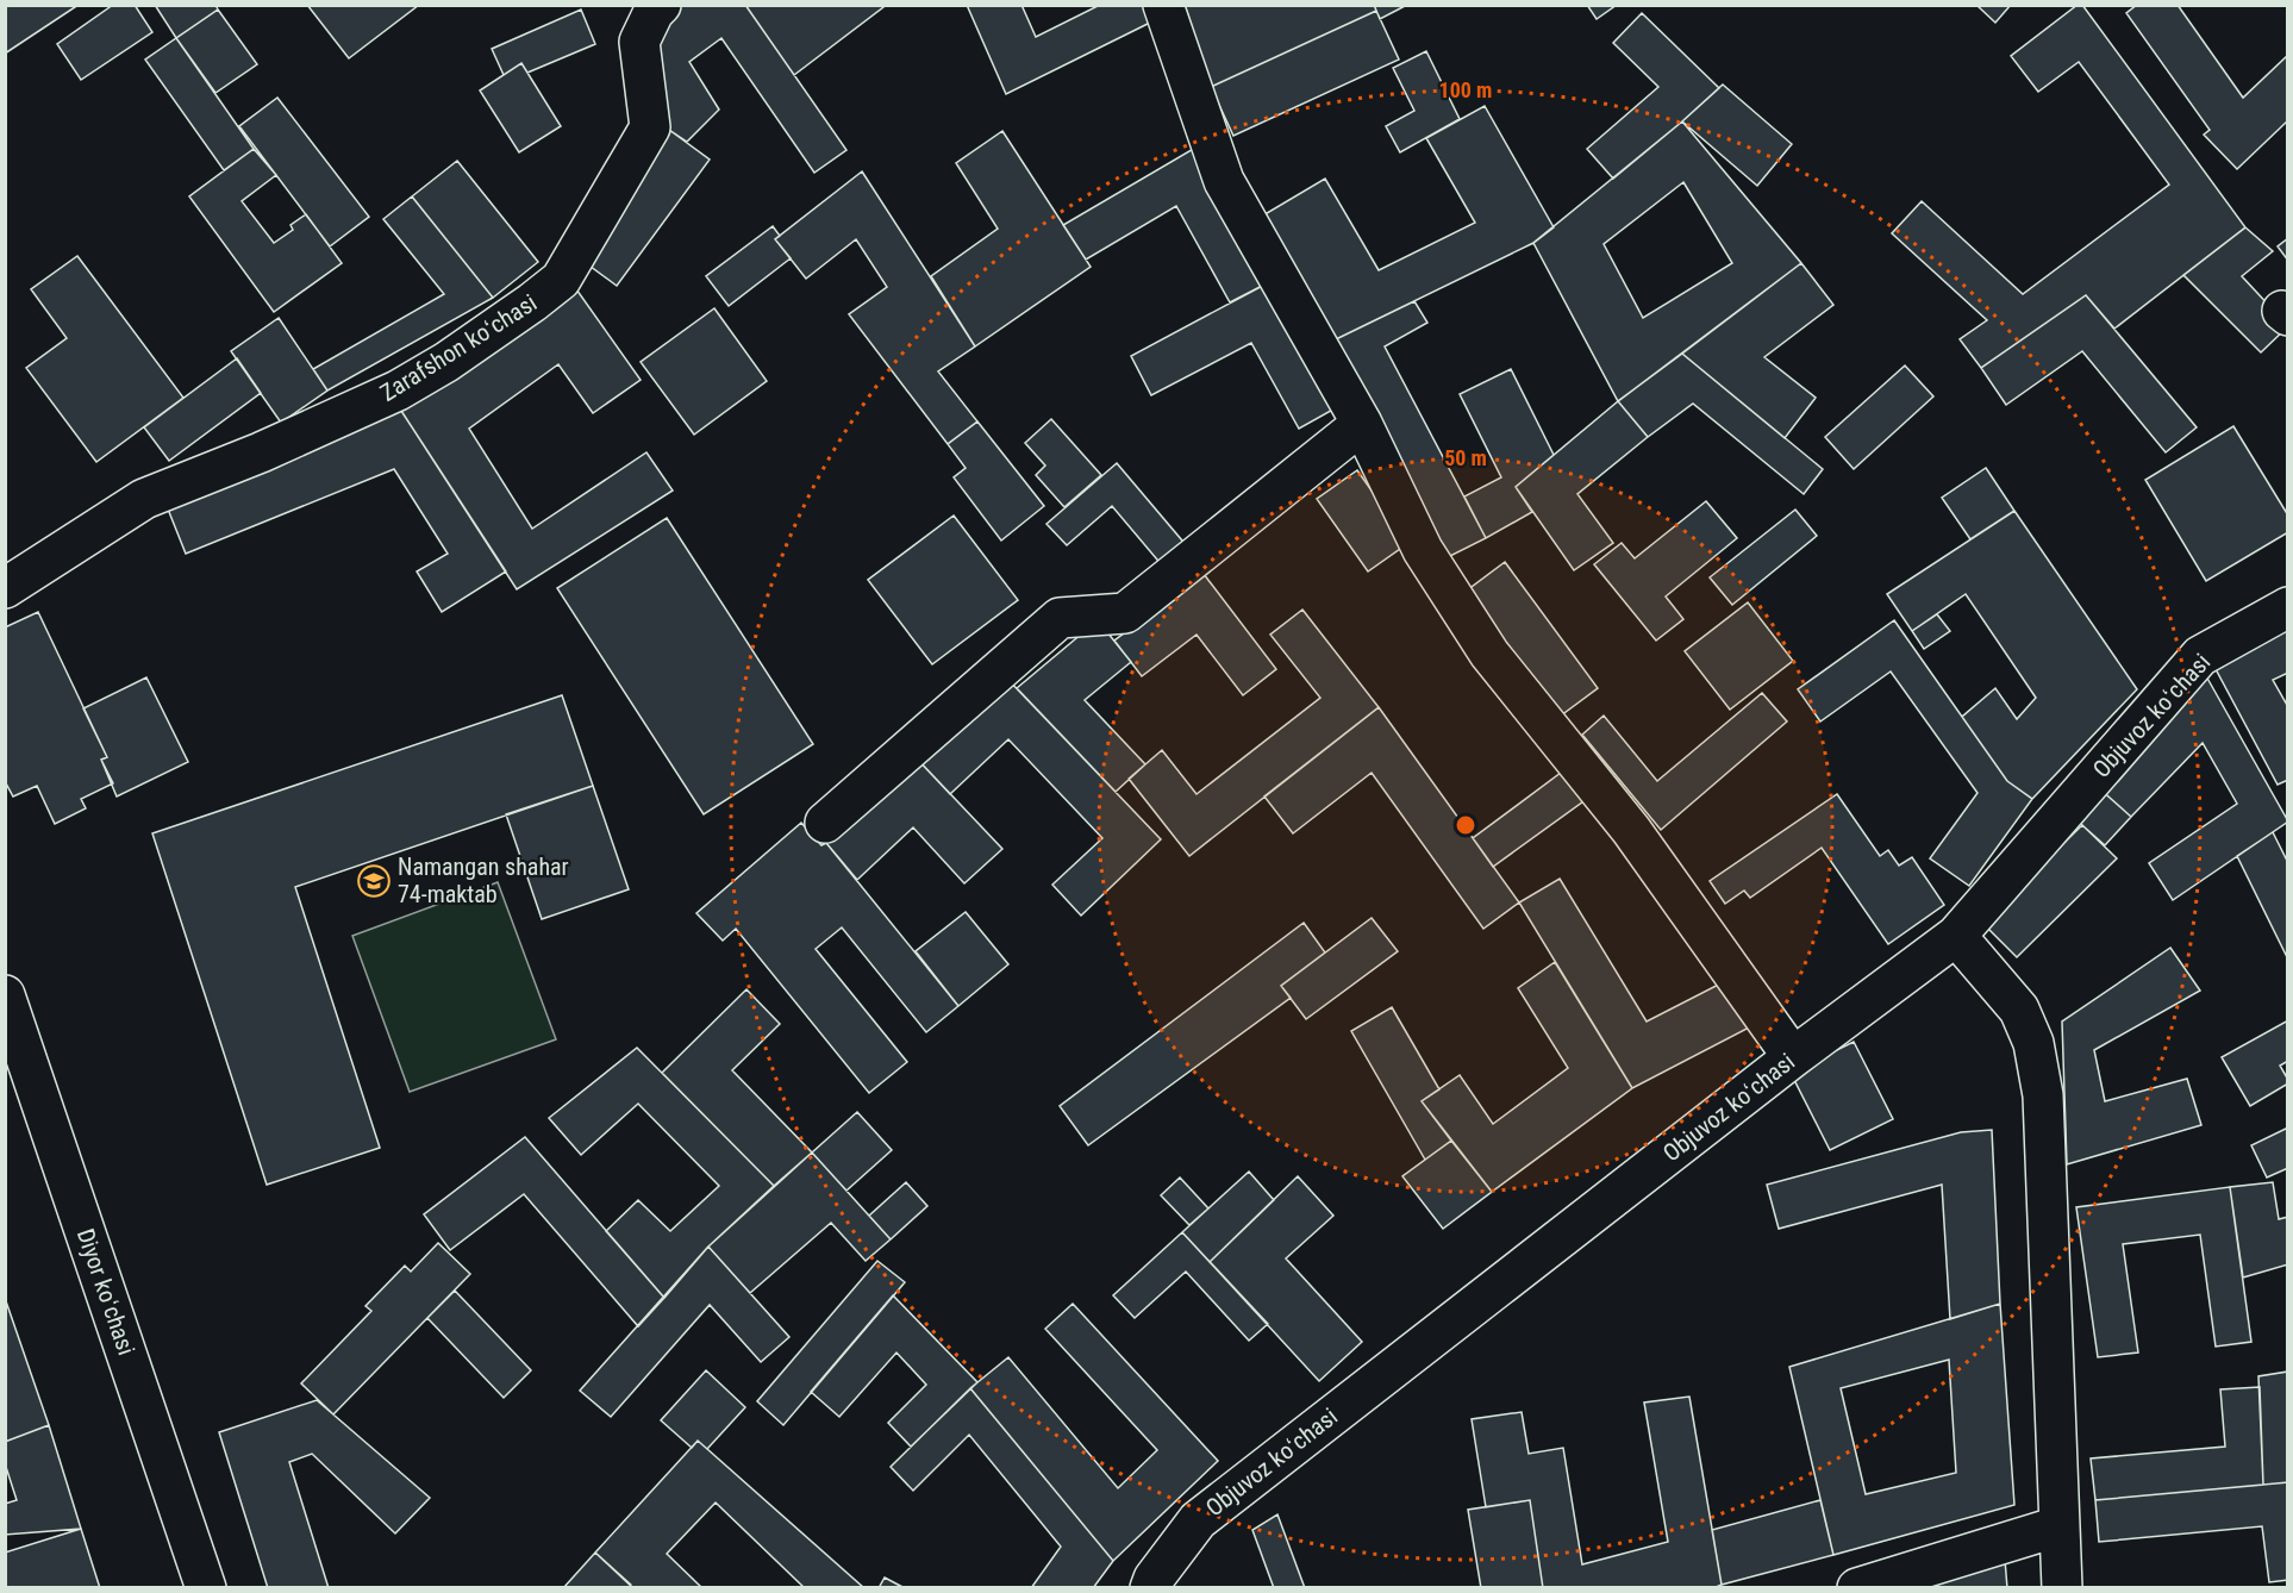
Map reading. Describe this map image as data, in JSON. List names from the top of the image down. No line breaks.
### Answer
{"streets":{"street":["Zarafshon koʻchasi","Objuvoz koʻchasi","Diyor koʻchasi"]},"places":{"school or university":["Namangan shahar 74-maktab"]},"rings":["100 m","50 m"]}
